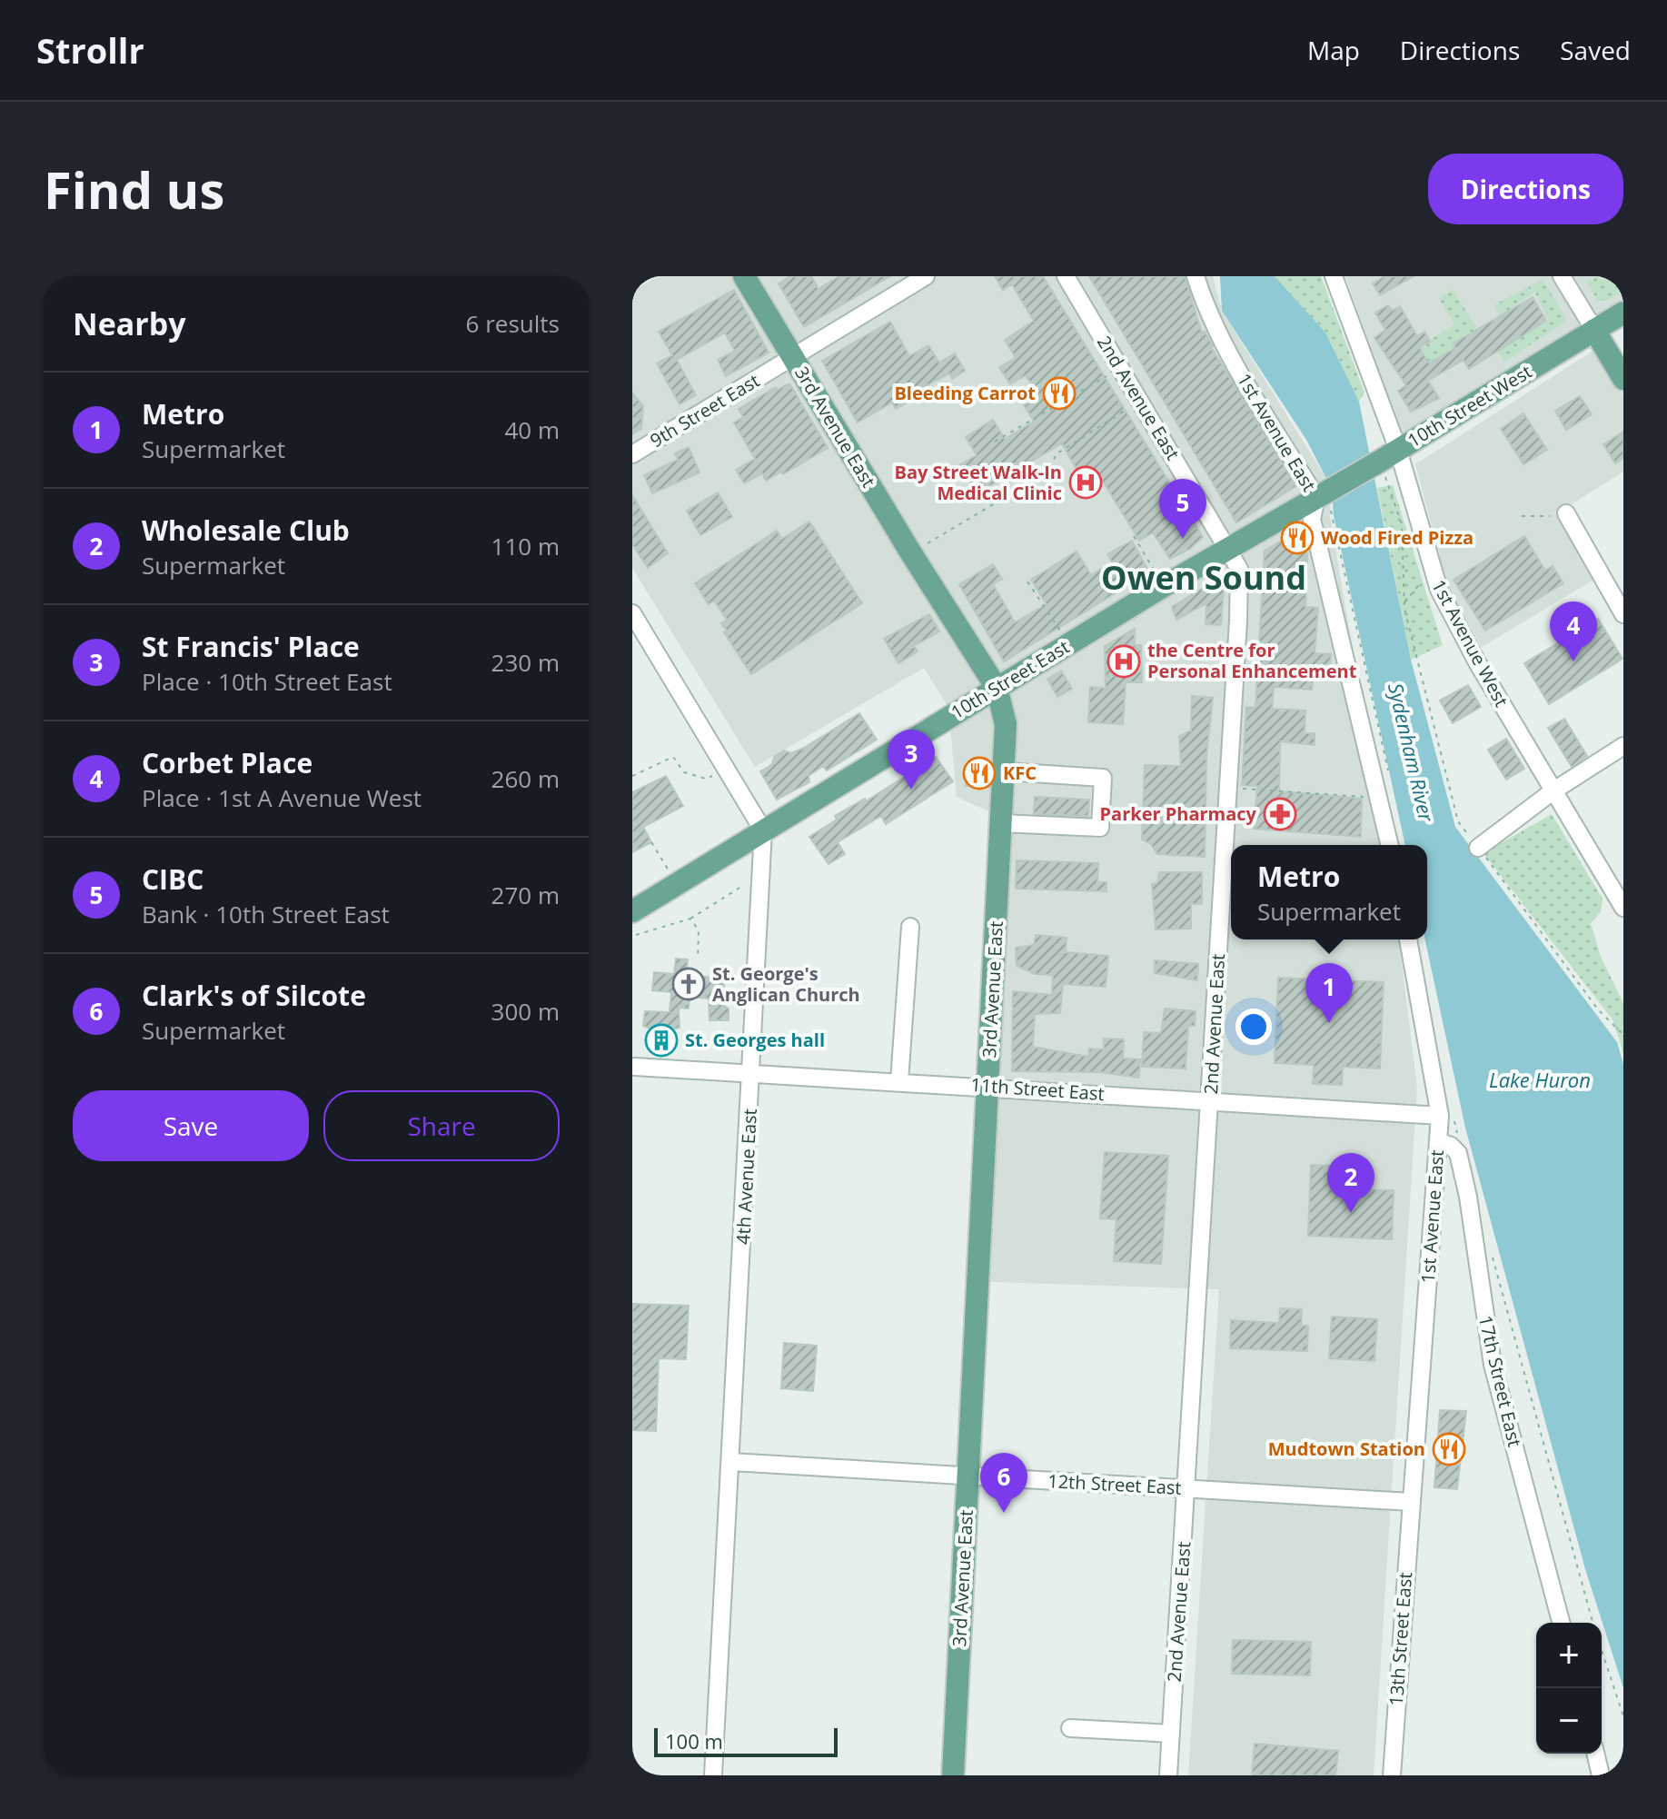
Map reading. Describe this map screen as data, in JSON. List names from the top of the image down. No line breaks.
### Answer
{"streets":{"main road":["10th Street West","3rd Avenue East","10th Street East"],"street":["2nd Avenue East","9th Street East","1st Avenue East","1st Avenue West","11th Street East","4th Avenue East","17th Street East","12th Street East","13th Street East"]},"crossings":[["2nd Avenue East","10th Street East"],["2nd Avenue East","11th Street East"],["2nd Avenue East","12th Street East"],["10th Street West","1st Avenue East"],["10th Street West","1st Avenue West"],["10th Street West","10th Street East"],["9th Street East","3rd Avenue East"],["3rd Avenue East","10th Street East"],["3rd Avenue East","11th Street East"],["3rd Avenue East","12th Street East"],["1st Avenue East","10th Street East"],["1st Avenue East","11th Street East"],["1st Avenue East","17th Street East"],["1st Avenue East","12th Street East"],["1st Avenue East","13th Street East"],["10th Street East","4th Avenue East"],["11th Street East","4th Avenue East"],["4th Avenue East","12th Street East"],["12th Street East","13th Street East"]],"districts":["Owen Sound"],"water":["Sydenham River","Lake Huron"],"places":{"restaurant":["Bleeding Carrot","Wood Fired Pizza","KFC","Mudtown Station"],"hospital":["Bay Street Walk-In Medical Clinic","the Centre for Personal Enhancement"],"pharmacy":["Parker Pharmacy"],"church":["St. George's Anglican Church"],"building":["St. Georges hall"]},"scale_bar":"100 m","page":{"header":"Strollr","nav":["Map","Directions","Saved"],"buttons":["Directions",["Save","Share"]],"title":"Find us","heading":["Nearby","6 results"],"list":[{"mark":"1","name":"Metro","note":"Supermarket","value":"40 m"},{"mark":"2","name":"Wholesale Club","note":"Supermarket","value":"110 m"},{"mark":"3","name":"St Francis' Place","note":"Place · 10th Street East","value":"230 m"},{"mark":"4","name":"Corbet Place","note":"Place · 1st A Avenue West","value":"260 m"},{"mark":"5","name":"CIBC","note":"Bank · 10th Street East","value":"270 m"},{"mark":"6","name":"Clark's of Silcote","note":"Supermarket","value":"300 m"}],"pins":["5","4","3","1","2","6"],"popup":["Metro","Supermarket"],"map_buttons":["+","−"],"scale":"100 m"}}
